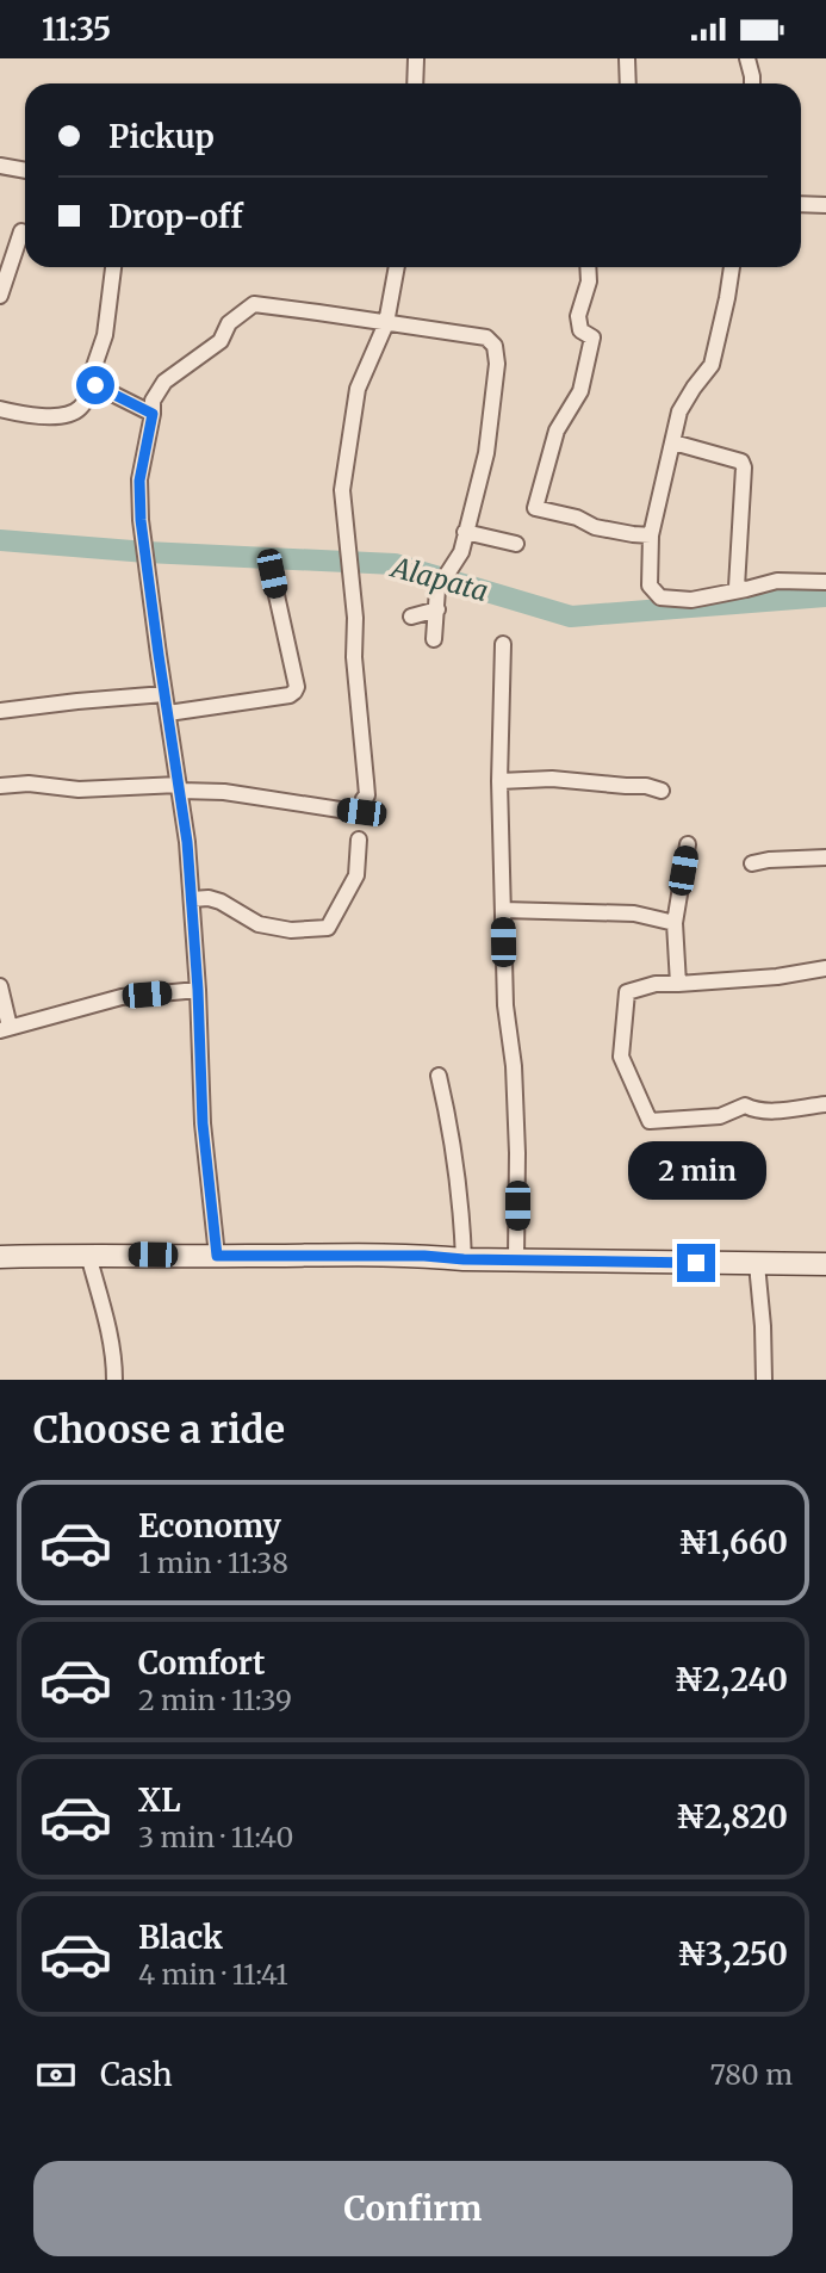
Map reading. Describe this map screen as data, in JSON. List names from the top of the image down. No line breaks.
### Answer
{"water":["Alapata"],"page":{"status":"11:35","banner":["Pickup","Drop-off"],"bubble":"2 min","heading":"Choose a ride","list":[{"name":"Economy","note":"1 min · 11:38","value":"₦1,660"},{"name":"Comfort","note":"2 min · 11:39","value":"₦2,240"},{"name":"XL","note":"3 min · 11:40","value":"₦2,820"},{"name":"Black","note":"4 min · 11:41","value":"₦3,250"}],"pay":["Cash","780 m"],"buttons":"Confirm"}}
